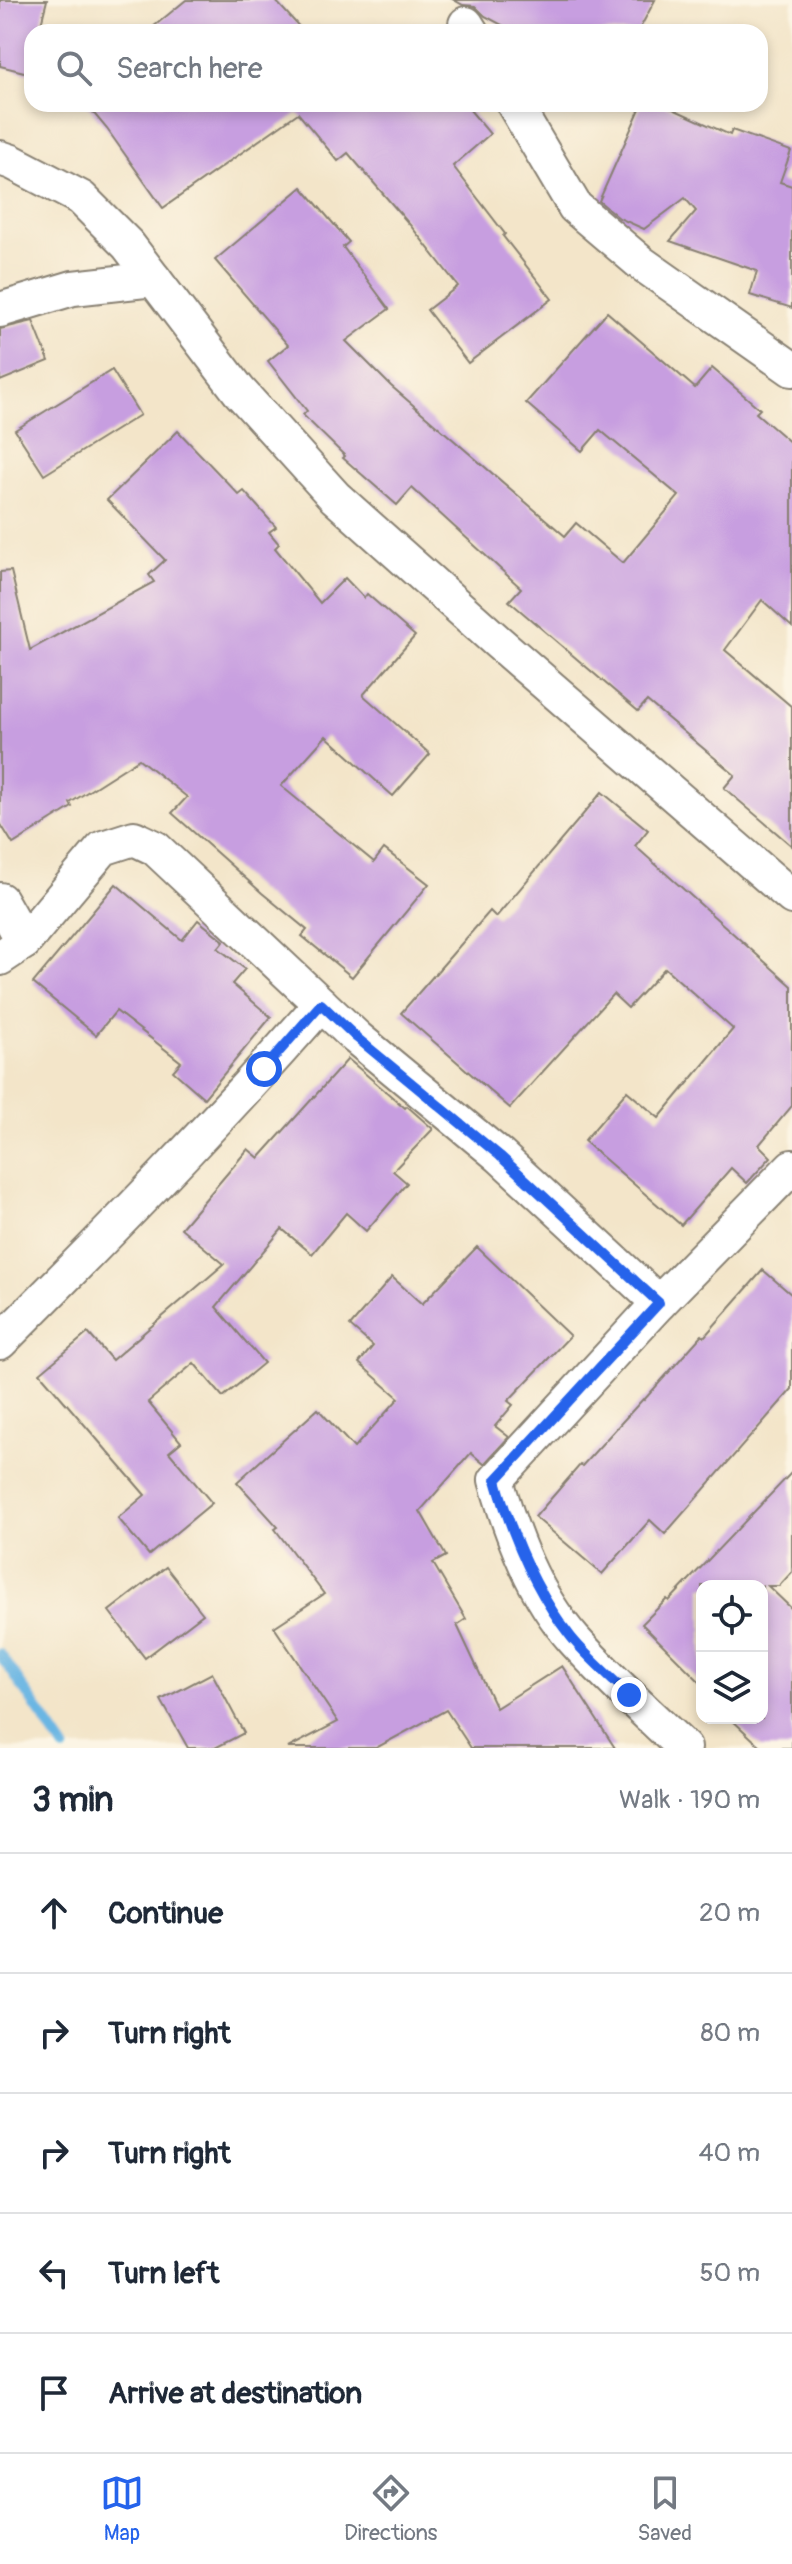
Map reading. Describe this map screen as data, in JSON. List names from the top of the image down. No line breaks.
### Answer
{"page":{"search":"Search here","heading":["3 min","Walk · 190 m"],"list":[["Continue","20 m"],["Turn right","80 m"],["Turn right","40 m"],["Turn left","50 m"],"Arrive at destination"],"nav":["Map","Directions","Saved"]}}
